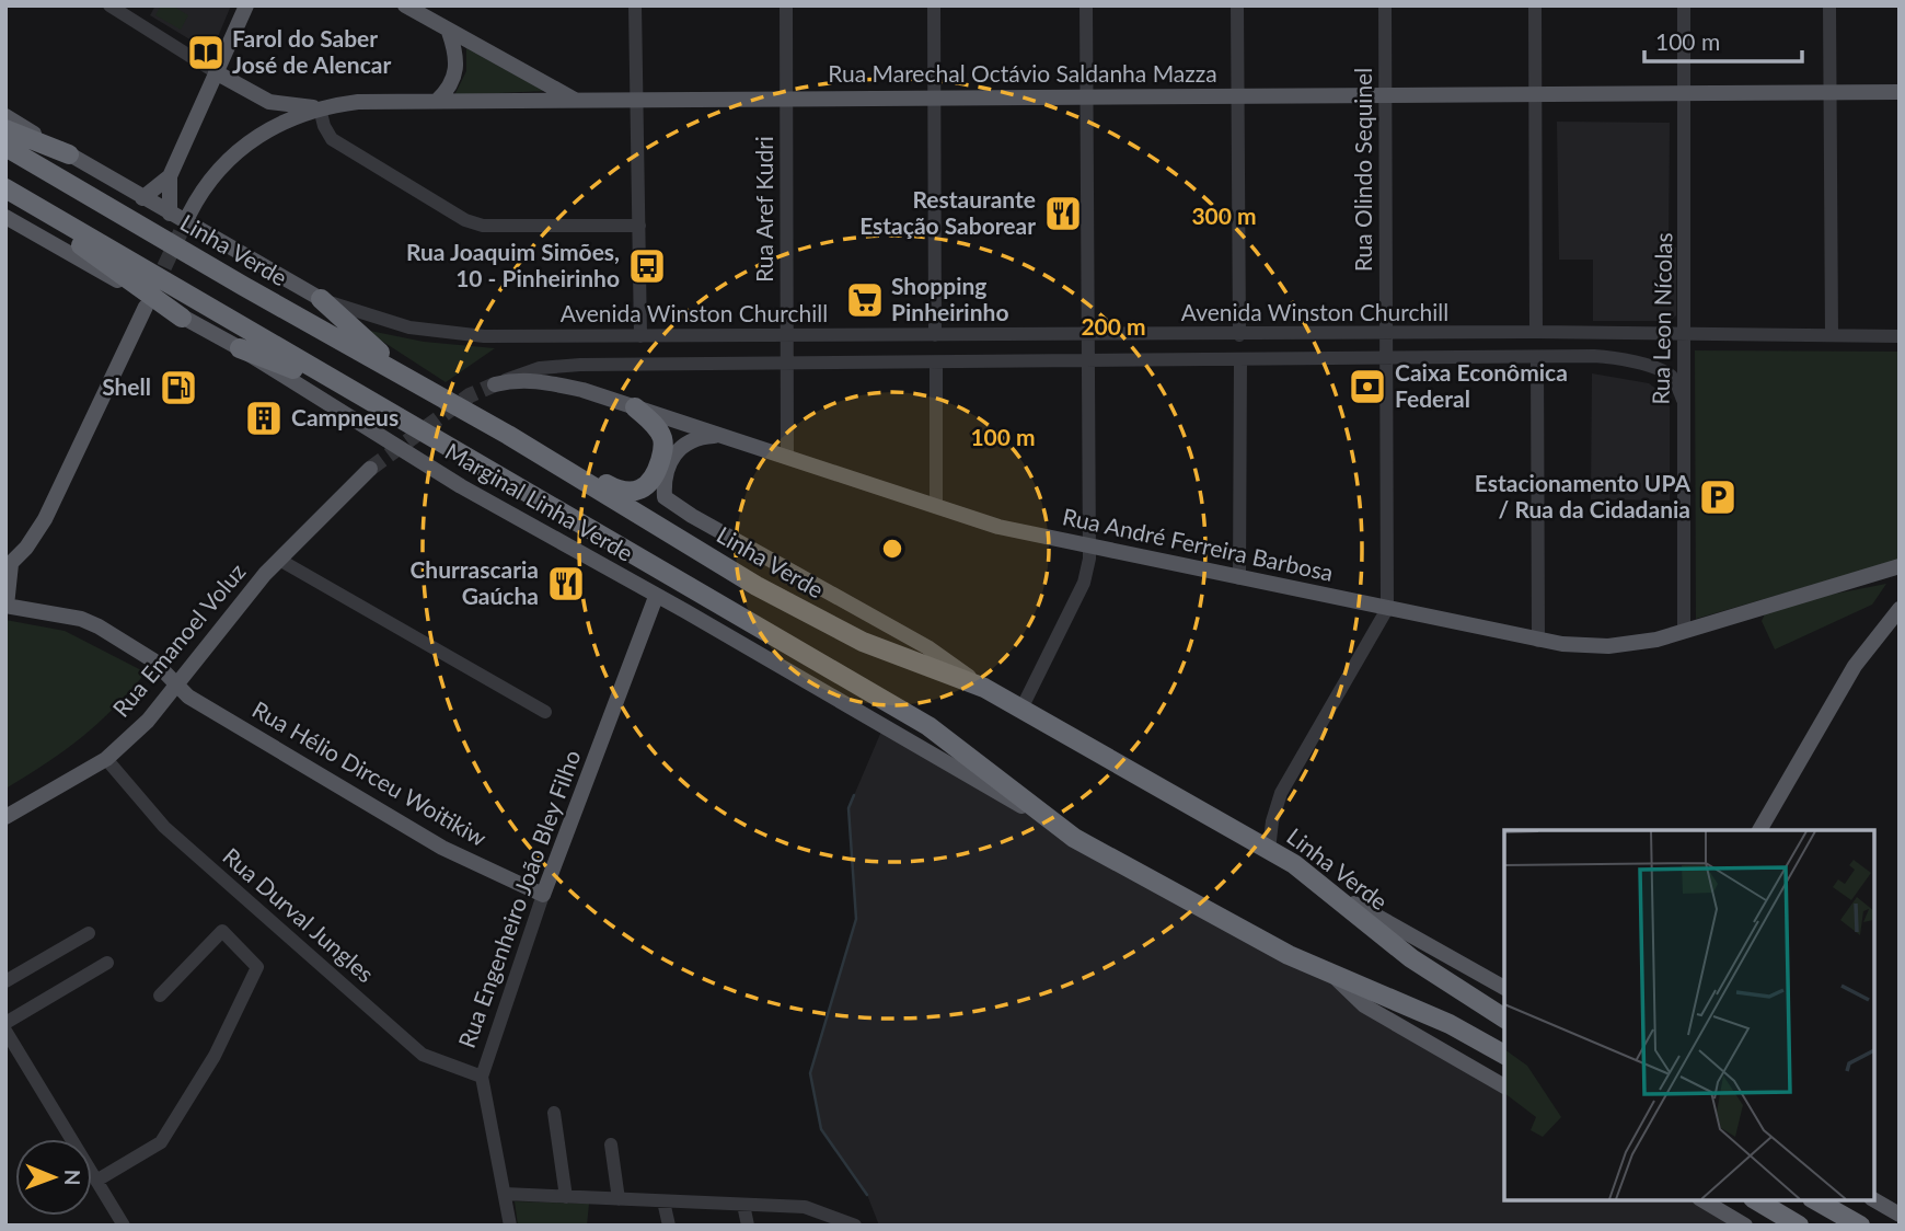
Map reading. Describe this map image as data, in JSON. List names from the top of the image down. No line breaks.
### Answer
{"streets":{"highway":["Linha Verde"],"main road":["Rua Marechal Octávio Saldanha Mazza","Marginal Linha Verde","Rua André Ferreira Barbosa","Rua Emanoel Voluz","Rua Hélio Dirceu Woitikiw","Rua Engenheiro João Bley Filho"],"street":["Rua Olindo Sequinel","Rua Aref Kudri","Avenida Winston Churchill","Rua Leon Nícolas","Rua Durval Jungles"]},"crossings":[["Rua Marechal Octávio Saldanha Mazza","Rua Olindo Sequinel"],["Rua Marechal Octávio Saldanha Mazza","Rua Aref Kudri"],["Rua Marechal Octávio Saldanha Mazza","Rua Leon Nícolas"],["Rua Olindo Sequinel","Avenida Winston Churchill"],["Rua Olindo Sequinel","Rua André Ferreira Barbosa"],["Rua Aref Kudri","Avenida Winston Churchill"],["Rua Aref Kudri","Rua André Ferreira Barbosa"],["Avenida Winston Churchill","Rua Leon Nícolas"],["Avenida Winston Churchill","Rua André Ferreira Barbosa"],["Rua Leon Nícolas","Rua André Ferreira Barbosa"],["Marginal Linha Verde","Rua Engenheiro João Bley Filho"],["Rua Emanoel Voluz","Rua Hélio Dirceu Woitikiw"],["Rua Emanoel Voluz","Rua Durval Jungles"],["Rua Hélio Dirceu Woitikiw","Rua Engenheiro João Bley Filho"],["Rua Engenheiro João Bley Filho","Rua Durval Jungles"]],"places":{"library":["Farol do Saber José de Alencar"],"restaurant":["Restaurante Estação Saborear","Churrascaria Gaúcha"],"bus stop":["Rua Joaquim Simões, 10 - Pinheirinho"],"supermarket":["Shopping Pinheirinho"],"bank":["Caixa Econômica Federal"],"fuel station":["Shell"],"building":["Campneus"],"parking":["Estacionamento UPA / Rua da Cidadania"]},"scale_bar":"100 m","north":"right","rings":["300 m","200 m","100 m"]}
